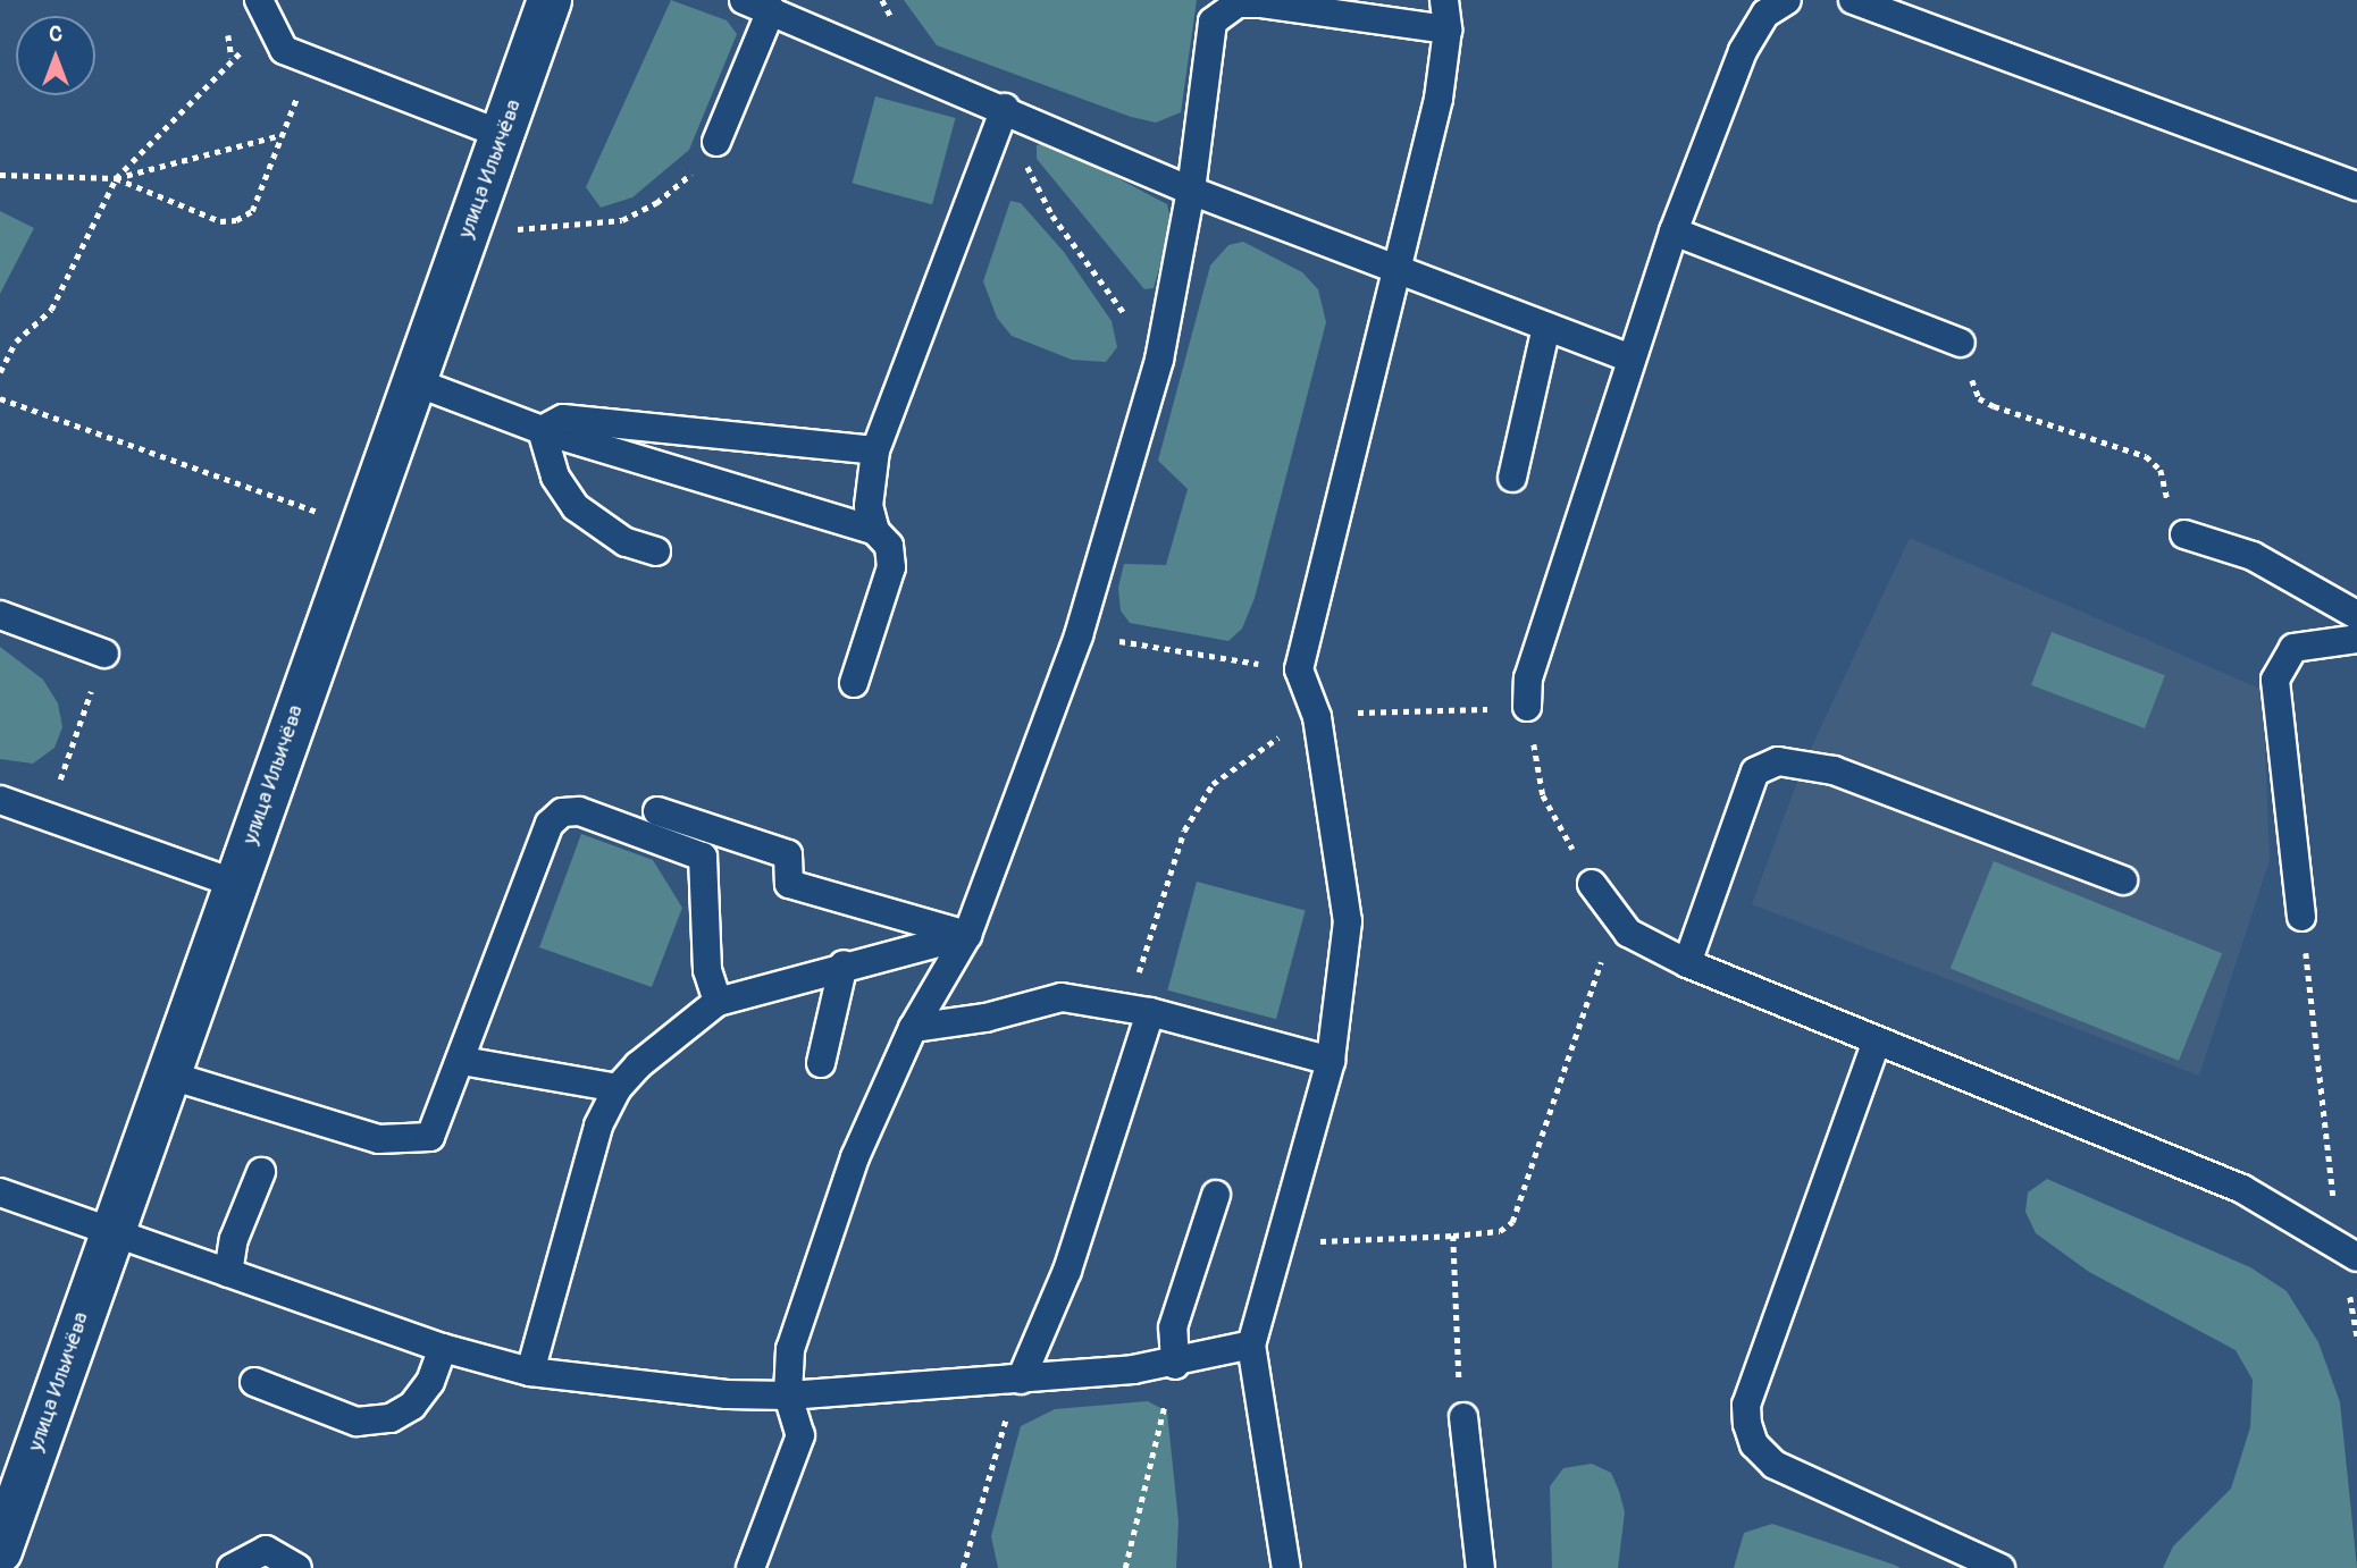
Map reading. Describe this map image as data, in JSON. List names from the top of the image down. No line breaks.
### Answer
{"streets":{"street":["улица Ильичёва"]},"north":"top"}
